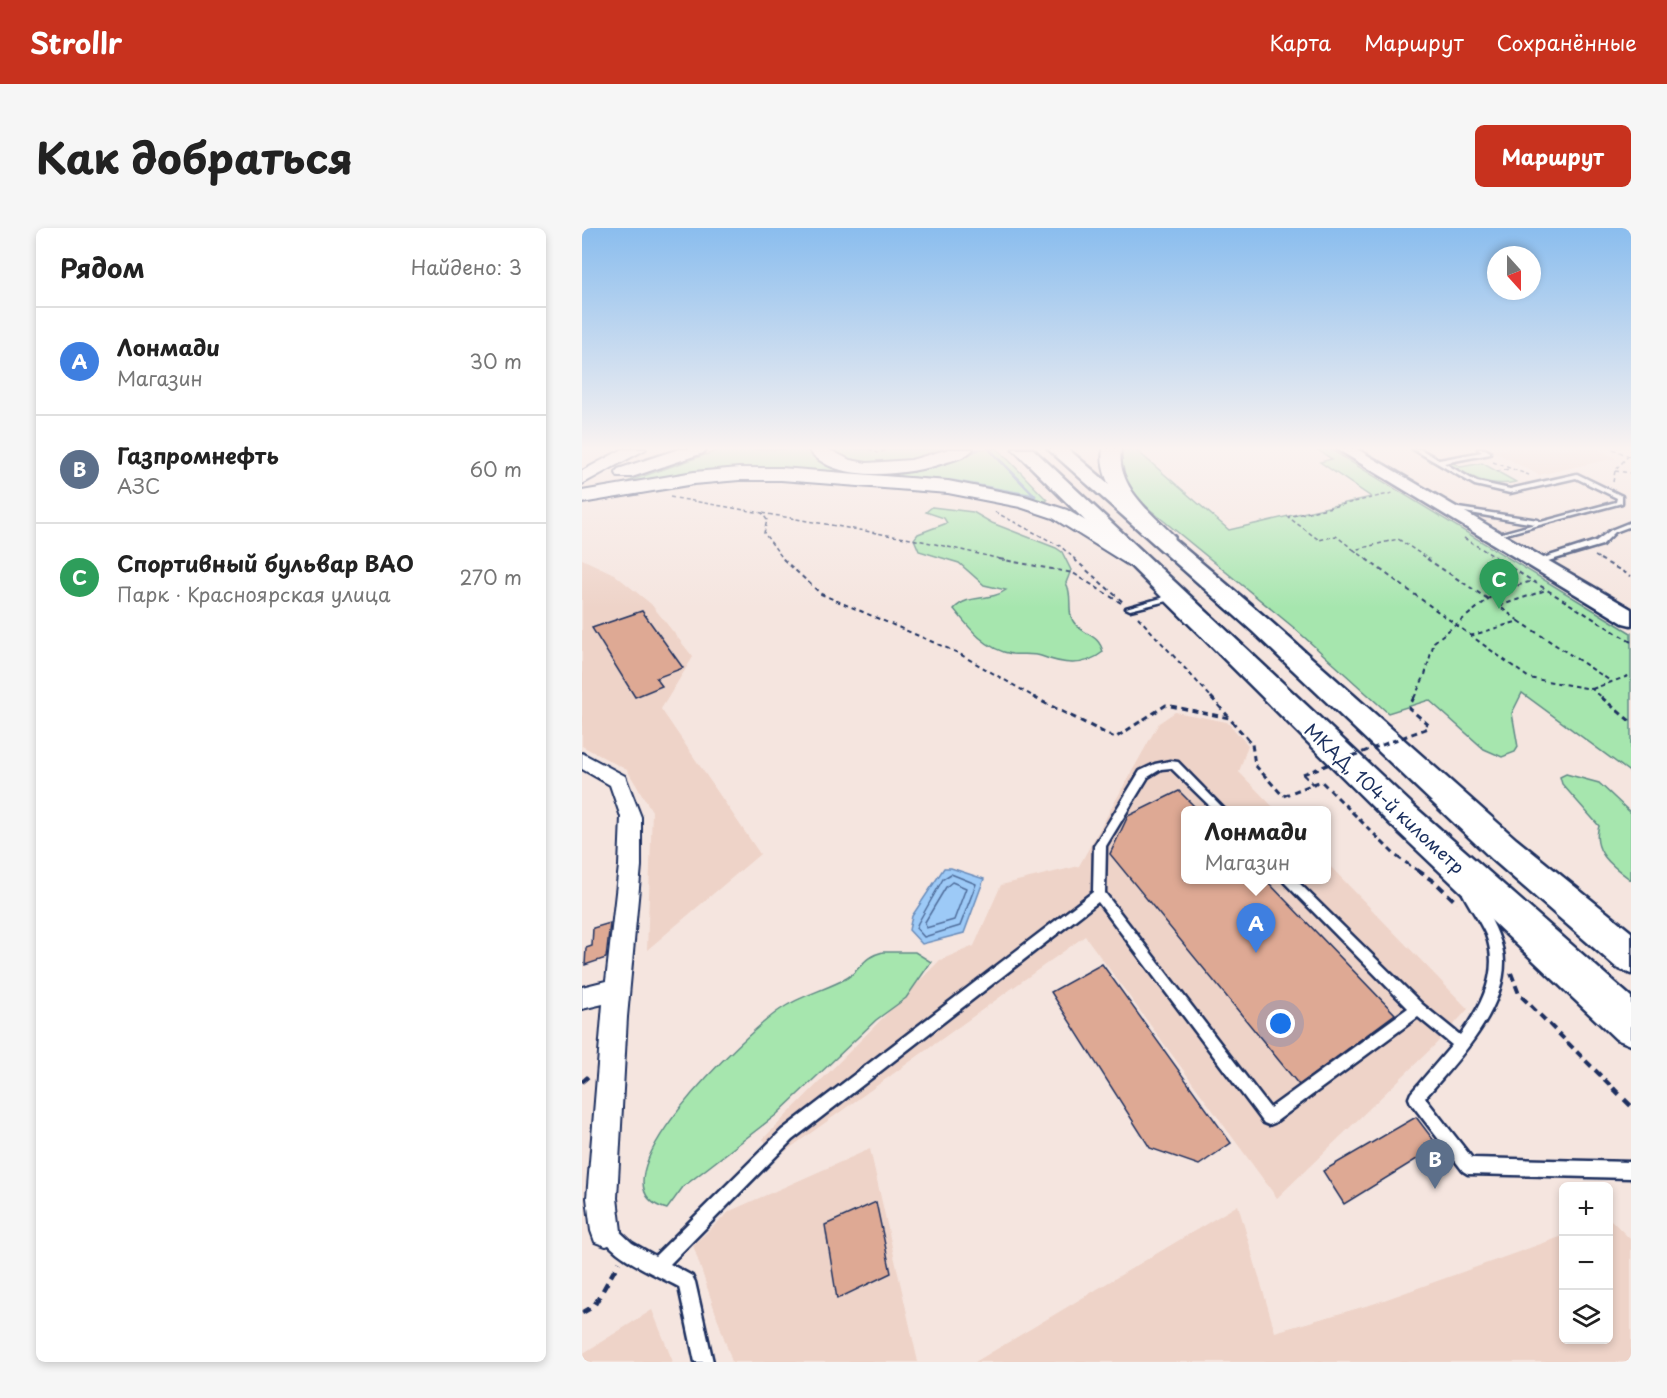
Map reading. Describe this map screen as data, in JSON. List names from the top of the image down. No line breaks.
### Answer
{"streets":{"highway":["МКАД, 104-й километр"]},"north":"bottom","page":{"header":"Strollr","nav":["Карта","Маршрут","Сохранённые"],"title":"Как добраться","buttons":"Маршрут","heading":["Рядом","Найдено: 3"],"list":[{"mark":"A","name":"Лонмади","note":"Магазин","value":"30 m"},{"mark":"B","name":"Газпромнефть","note":"АЗС","value":"60 m"},{"mark":"C","name":"Спортивный бульвар ВАО","note":"Парк · Красноярская улица","value":"270 m"}],"pins":["C","A","B"],"popup":["Лонмади","Магазин"],"map_buttons":["+","−"]}}
